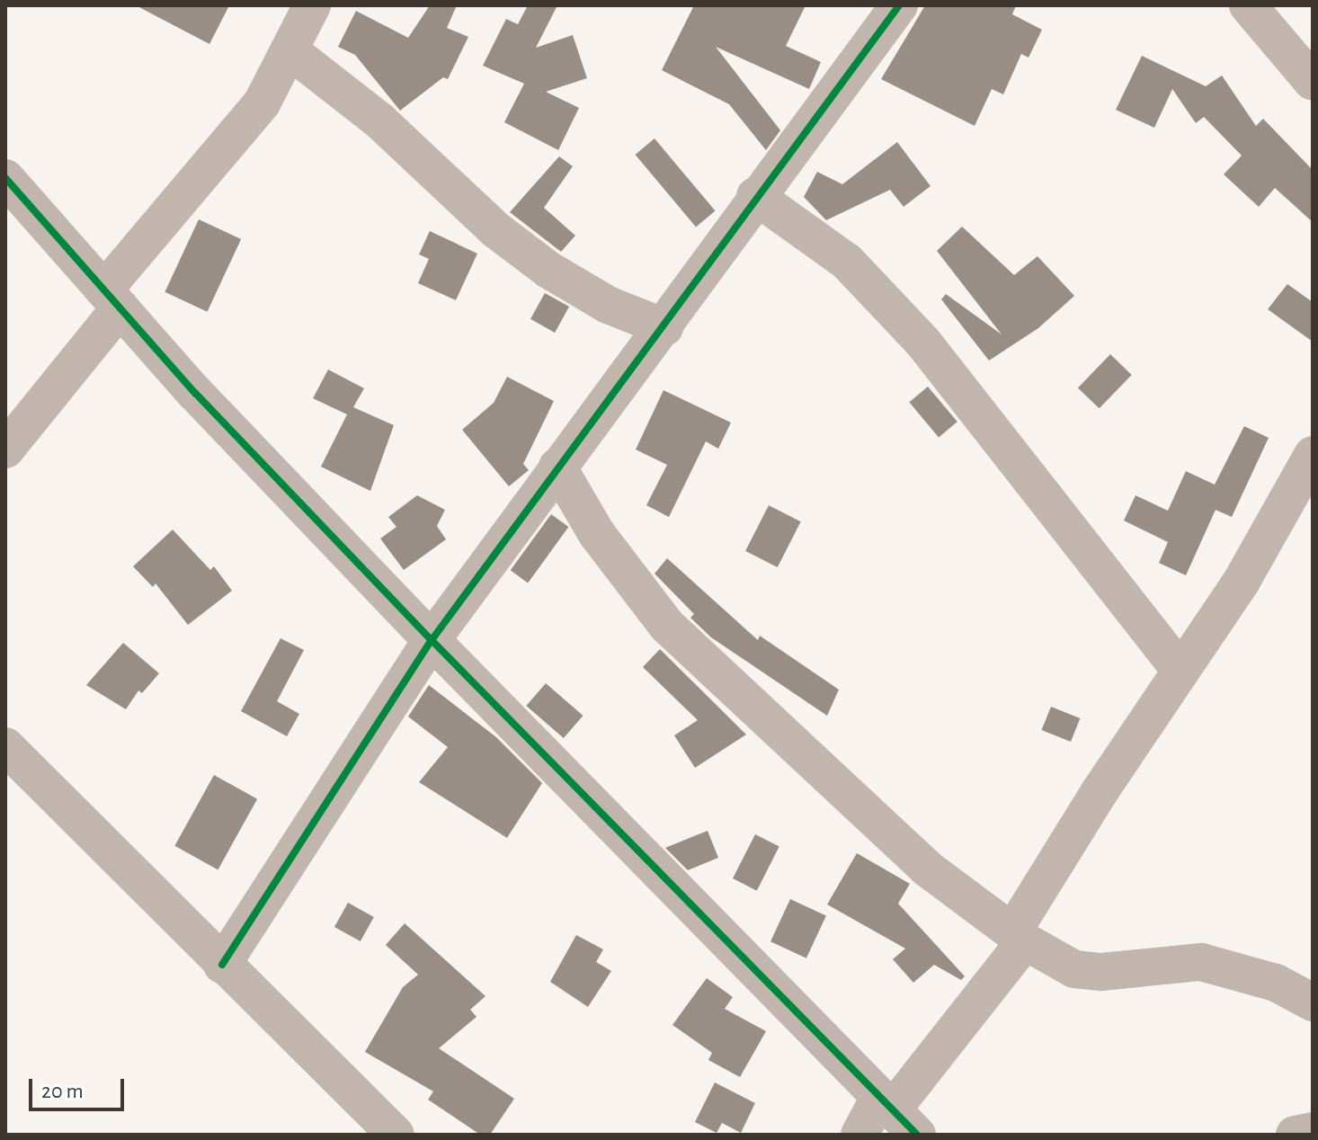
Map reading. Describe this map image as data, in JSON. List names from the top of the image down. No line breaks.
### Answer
{"scale_bar":"20 m"}
